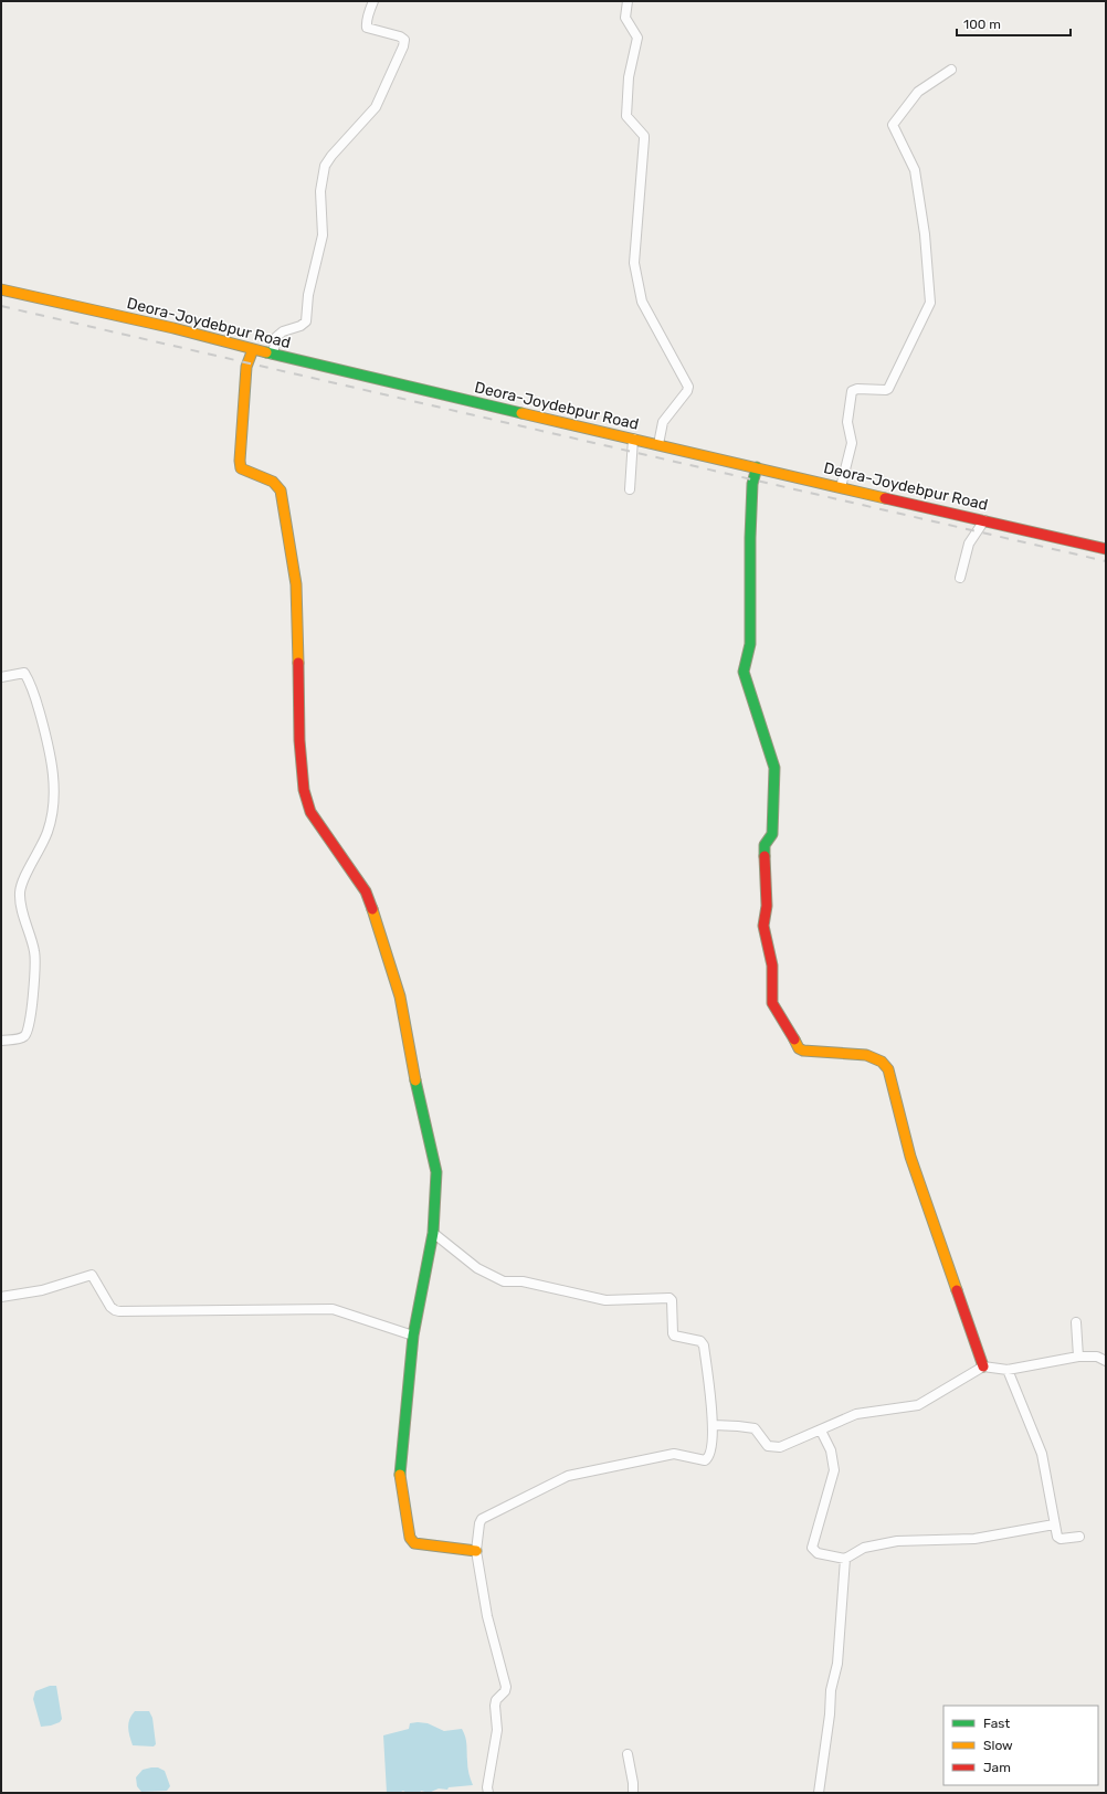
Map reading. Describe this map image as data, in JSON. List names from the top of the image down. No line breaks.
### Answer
{"streets":{"street":["Deora-Joydebpur Road"]},"legend":["Fast","Slow","Jam"],"scale_bar":"100 m"}
